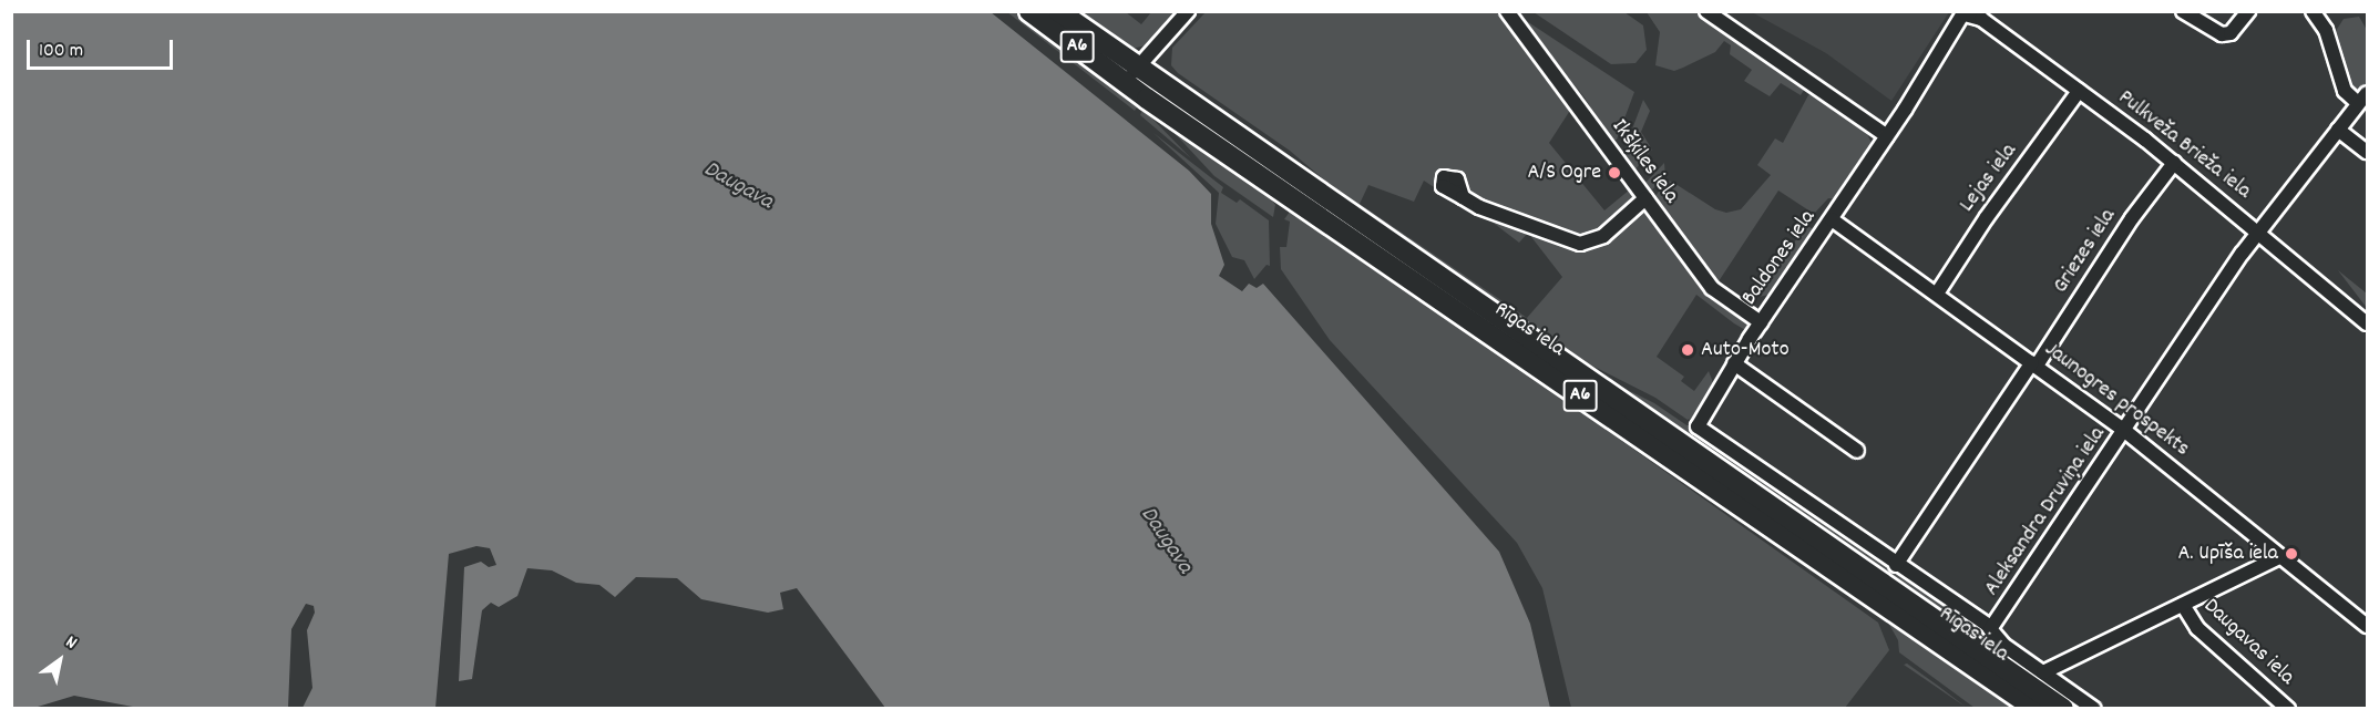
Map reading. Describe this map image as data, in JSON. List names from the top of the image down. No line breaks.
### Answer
{"streets":{"highway":["A6","Rīgas iela"],"street":["Pulkveža Brieža iela","Ikšķiles iela","Lejas iela","Griezes iela","Baldones iela","Jaunogres prospekts","Aleksandra Druviņa iela","Daugavas iela"]},"crossings":[["Pulkveža Brieža iela","Lejas iela"],["Pulkveža Brieža iela","Griezes iela"],["Pulkveža Brieža iela","Baldones iela"],["Pulkveža Brieža iela","Aleksandra Druviņa iela"],["Ikšķiles iela","Baldones iela"],["Lejas iela","Jaunogres prospekts"],["Griezes iela","Baldones iela"],["Griezes iela","Rīgas iela"],["Griezes iela","Jaunogres prospekts"],["Baldones iela","Rīgas iela"],["Baldones iela","Jaunogres prospekts"],["Rīgas iela","Aleksandra Druviņa iela"],["Jaunogres prospekts","Aleksandra Druviņa iela"]],"water":["Daugava"],"places":["A/S Ogre","Auto-Moto","A. Upīša iela"],"scale_bar":"100 m","north":"top right"}
